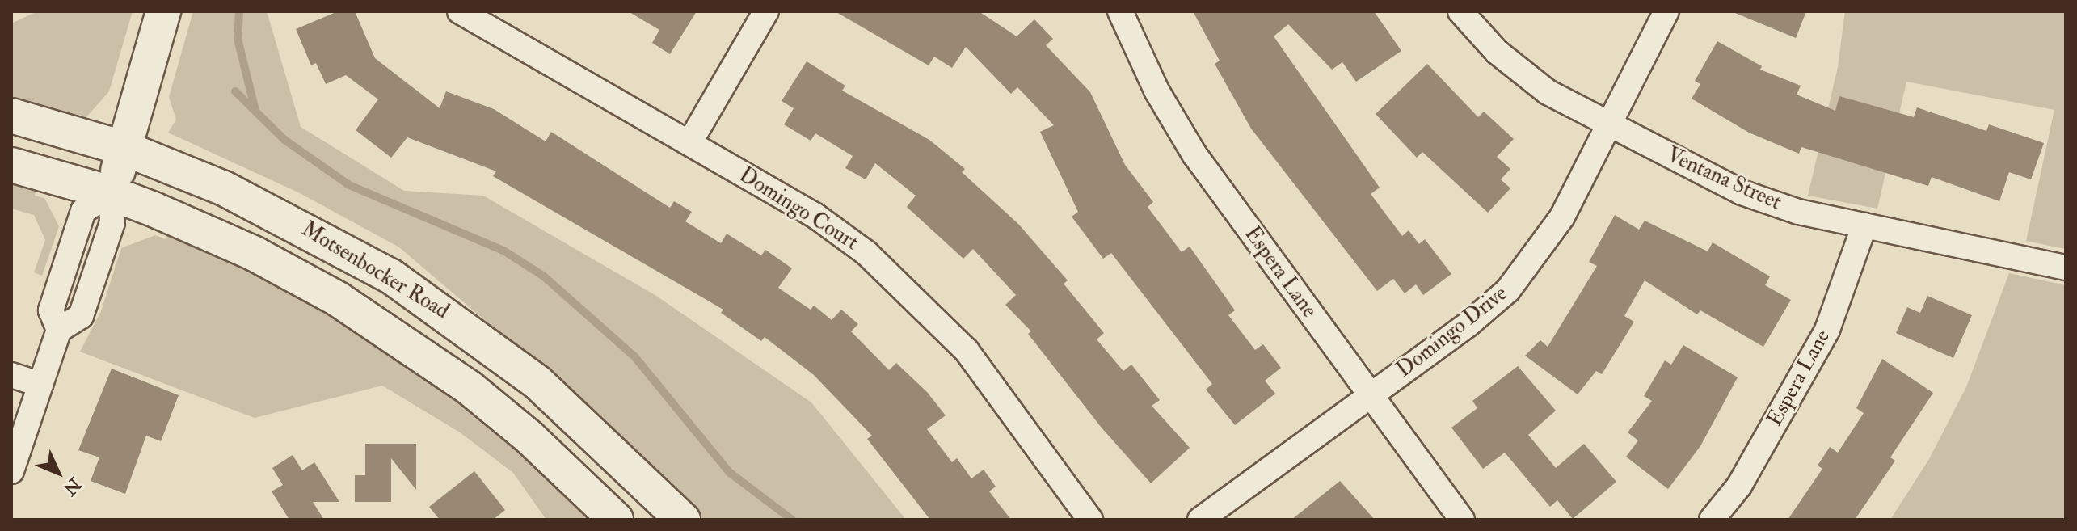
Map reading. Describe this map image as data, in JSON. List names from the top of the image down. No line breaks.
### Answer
{"streets":{"main road":["Motsenbocker Road"],"street":["Ventana Street","Domingo Court","Espera Lane","Domingo Drive"]},"crossings":[["Ventana Street","Espera Lane"],["Ventana Street","Domingo Drive"],["Espera Lane","Domingo Drive"]],"north":"bottom right"}
